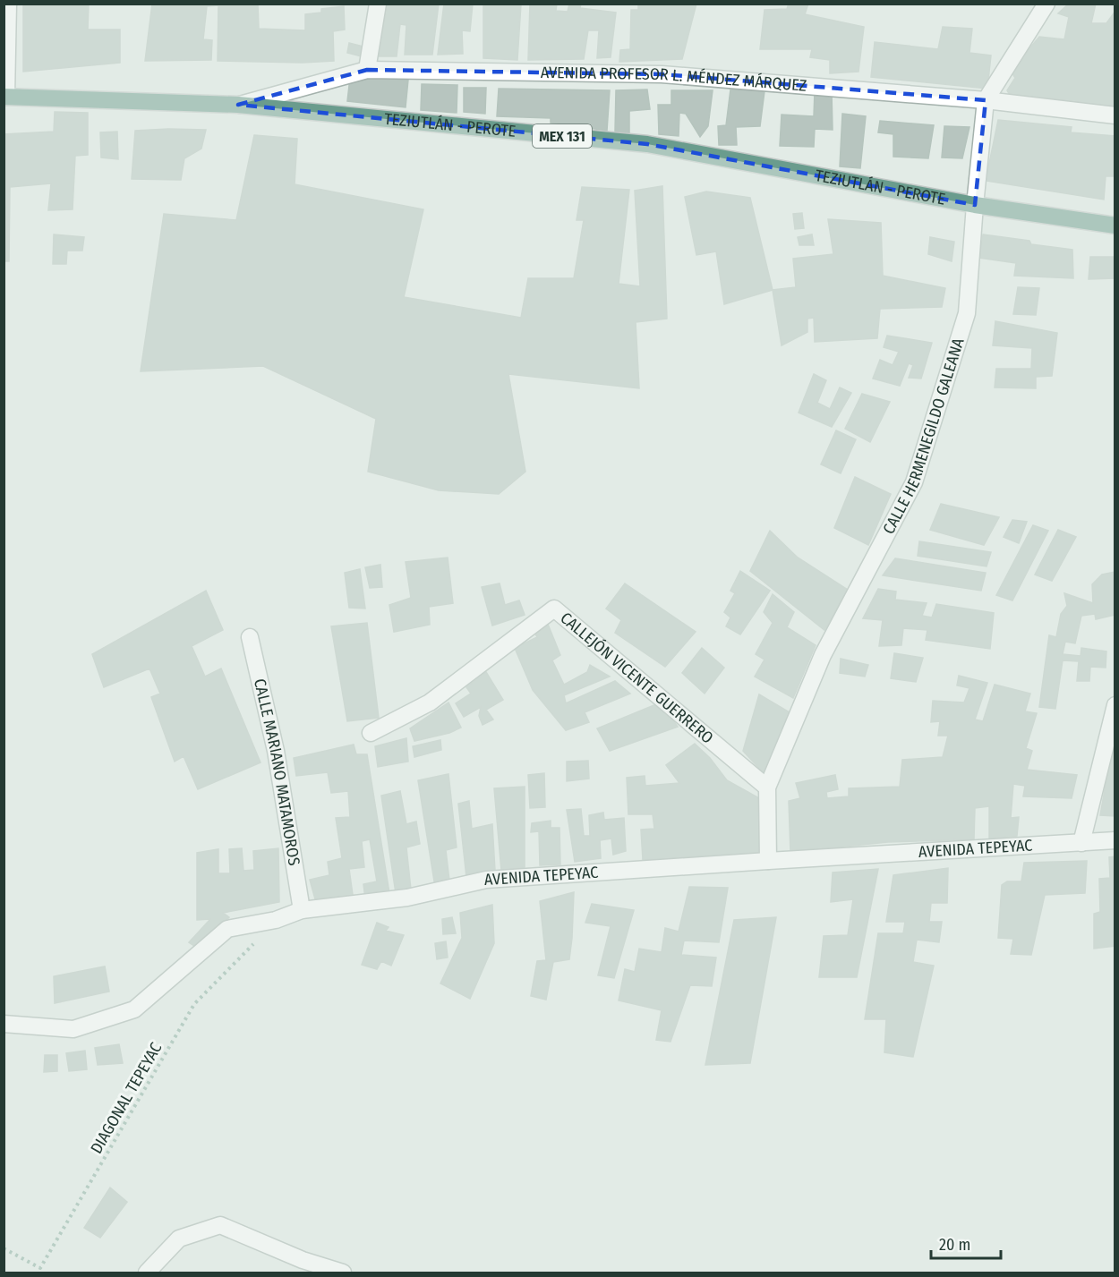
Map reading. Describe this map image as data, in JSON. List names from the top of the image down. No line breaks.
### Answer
{"streets":{"main road":["TEZIUTLÁN - PEROTE","MEX 131"],"street":["AVENIDA PROFESOR L. MÉNDEZ MÁRQUEZ","CALLE HERMENEGILDO GALEANA","CALLEJÓN VICENTE GUERRERO","CALLE MARIANO MATAMOROS","AVENIDA TEPEYAC"],"path":["DIAGONAL TEPEYAC"]},"crossings":[["AVENIDA PROFESOR L. MÉNDEZ MÁRQUEZ","TEZIUTLÁN - PEROTE"],["AVENIDA PROFESOR L. MÉNDEZ MÁRQUEZ","CALLE HERMENEGILDO GALEANA"],["TEZIUTLÁN - PEROTE","CALLE HERMENEGILDO GALEANA"],["CALLE HERMENEGILDO GALEANA","CALLEJÓN VICENTE GUERRERO"],["CALLE HERMENEGILDO GALEANA","AVENIDA TEPEYAC"],["CALLE MARIANO MATAMOROS","AVENIDA TEPEYAC"]],"scale_bar":"20 m"}
